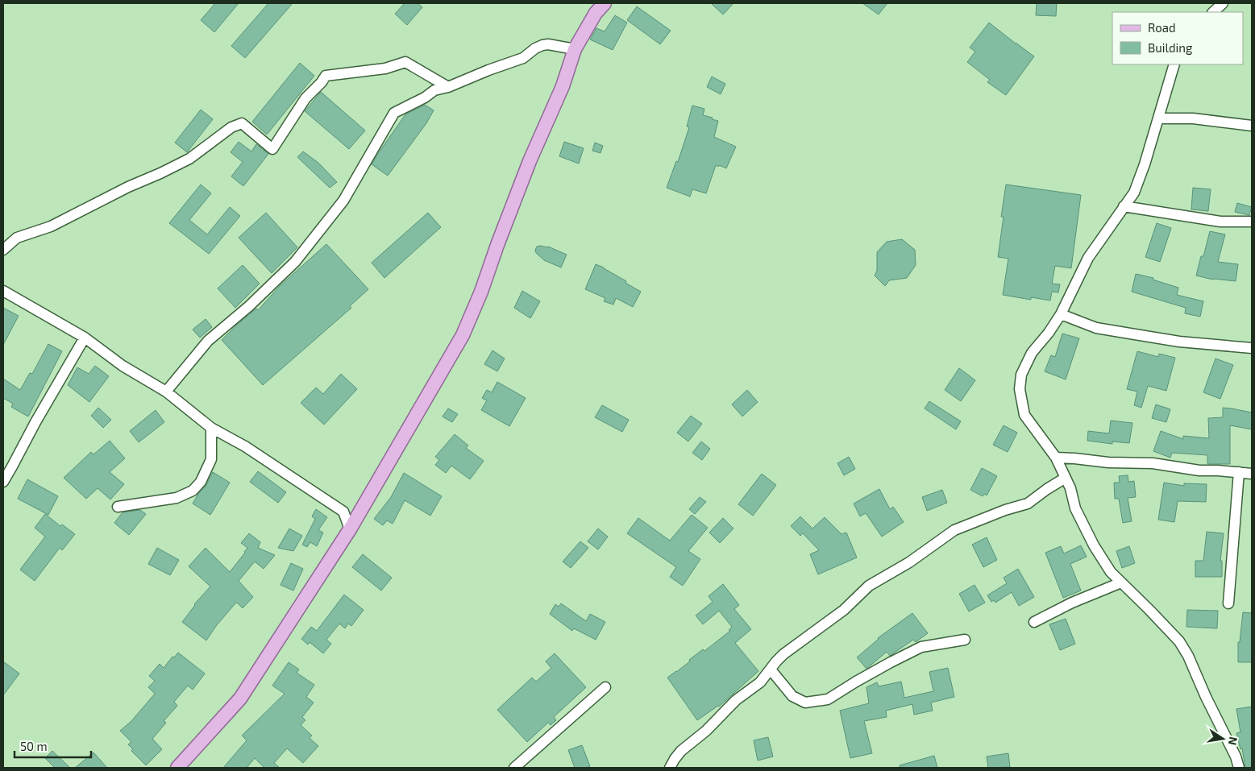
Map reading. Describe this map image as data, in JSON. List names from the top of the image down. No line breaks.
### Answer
{"legend":["Road","Building"],"scale_bar":"50 m","north":"right"}
